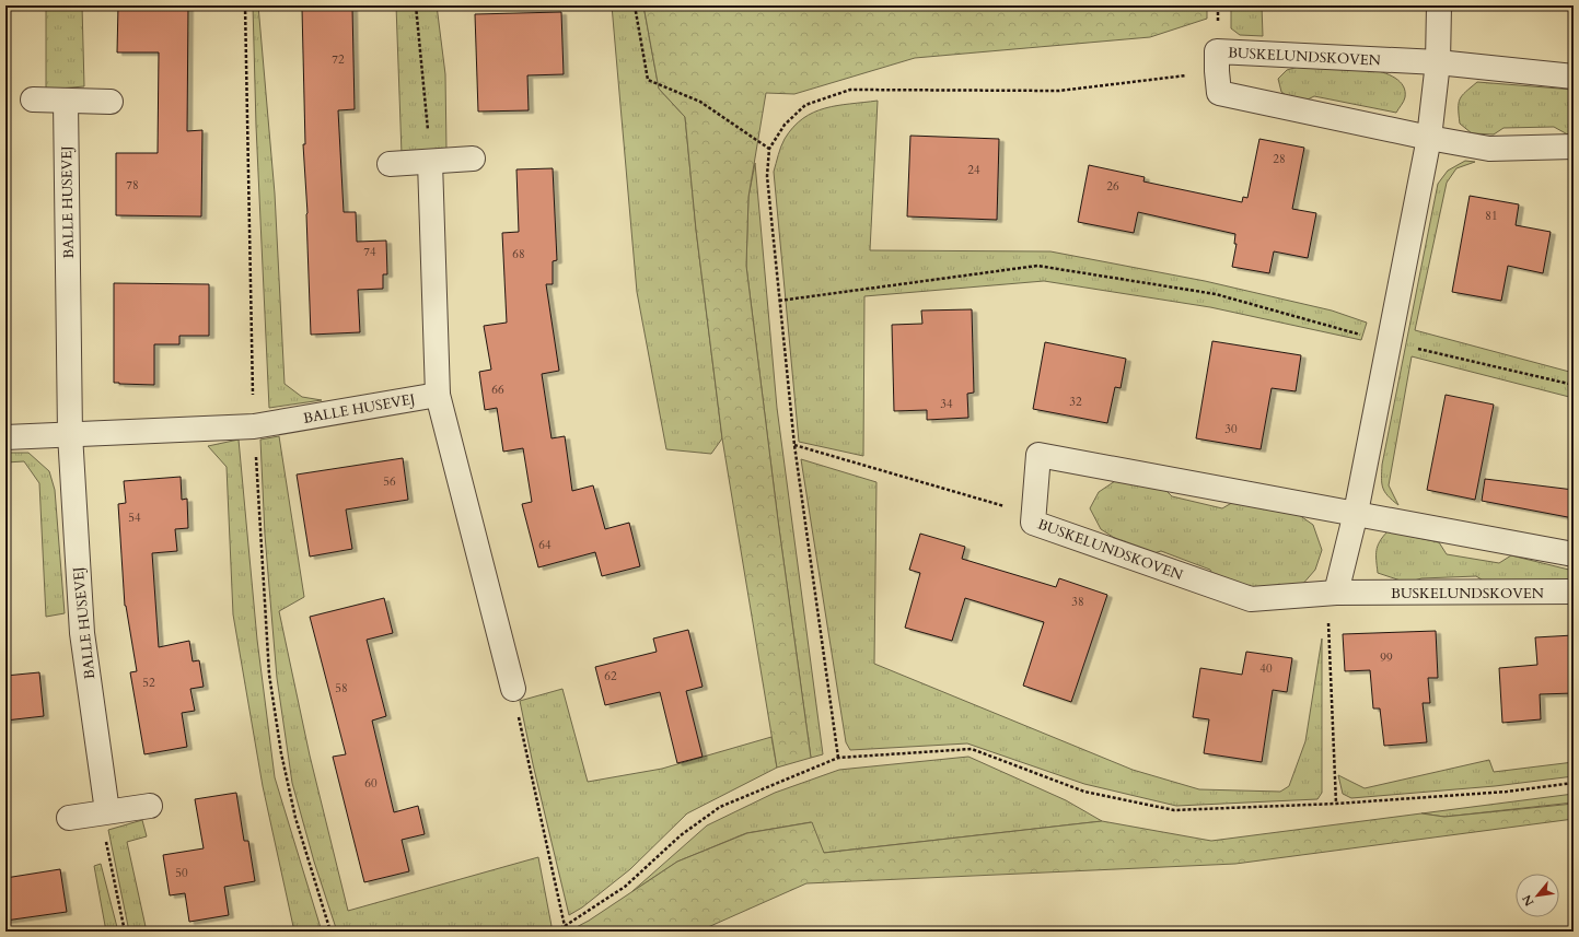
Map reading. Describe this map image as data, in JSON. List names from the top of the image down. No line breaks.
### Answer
{"streets":{"street":["BUSKELUNDSKOVEN","BALLE HUSEVEJ"]},"house_numbers":["72","28","24","78","26","81","74","68","66","32","34","30","56","54","64","38","99","40","62","52","58","60","50"],"north":"bottom left"}
